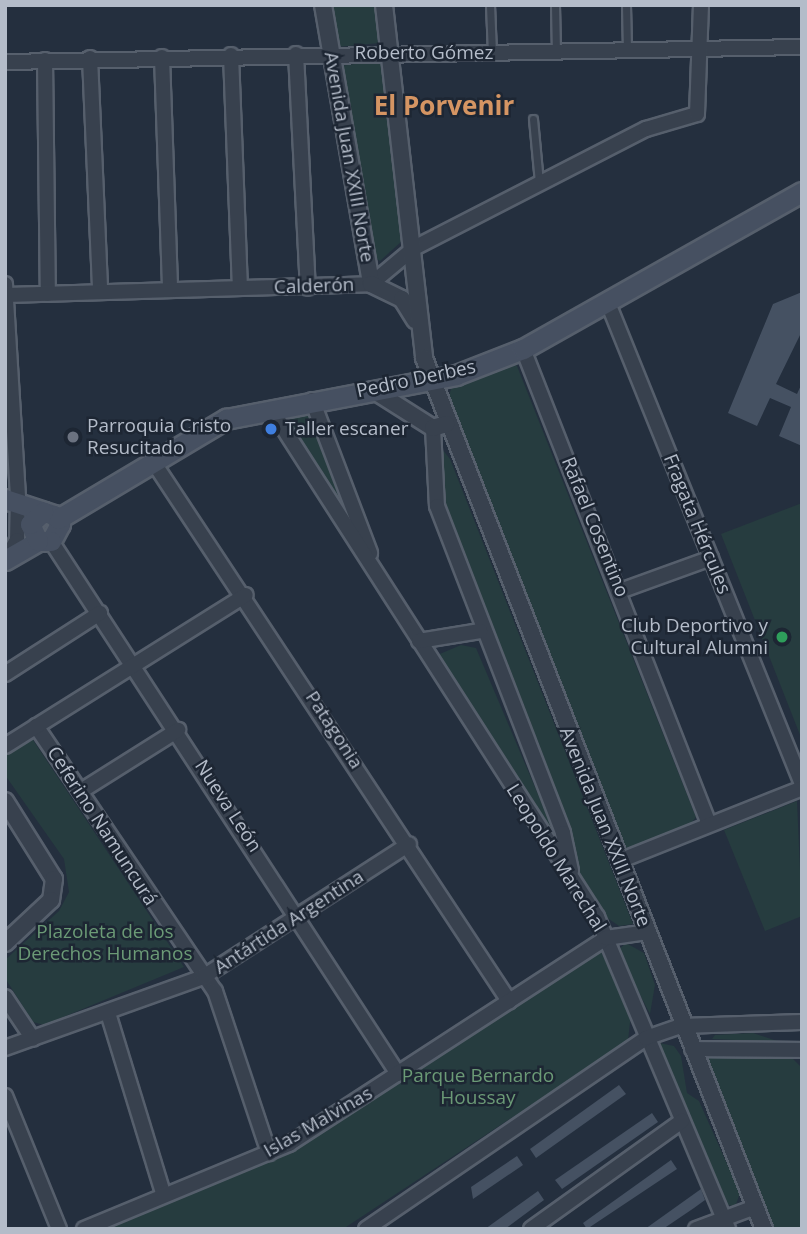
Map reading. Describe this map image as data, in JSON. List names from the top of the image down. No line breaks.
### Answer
{"streets":{"main road":["Pedro Derbes"],"street":["Roberto Gómez","Avenida Juan XXIII Norte","Calderón","Fragata Hércules","Rafael Cosentino","Patagonia","Nueva León","Ceferino Namuncurá","Leopoldo Marechal","Antártida Argentina","Islas Malvinas"]},"crossings":[["Roberto Gómez","Avenida Juan XXIII Norte"],["Roberto Gómez","Calderón"],["Avenida Juan XXIII Norte","Calderón"],["Avenida Juan XXIII Norte","Pedro Derbes"],["Avenida Juan XXIII Norte","Leopoldo Marechal"],["Avenida Juan XXIII Norte","Islas Malvinas"],["Pedro Derbes","Fragata Hércules"],["Pedro Derbes","Rafael Cosentino"],["Pedro Derbes","Patagonia"],["Pedro Derbes","Leopoldo Marechal"],["Patagonia","Antártida Argentina"],["Patagonia","Islas Malvinas"],["Nueva León","Antártida Argentina"],["Nueva León","Islas Malvinas"],["Ceferino Namuncurá","Antártida Argentina"],["Ceferino Namuncurá","Islas Malvinas"],["Leopoldo Marechal","Islas Malvinas"]],"districts":["El Porvenir"],"parks":["Plazoleta de los Derechos Humanos","Parque Bernardo Houssay"],"places":["Taller escaner","Parroquia Cristo Resucitado","Club Deportivo y Cultural Alumni"]}
